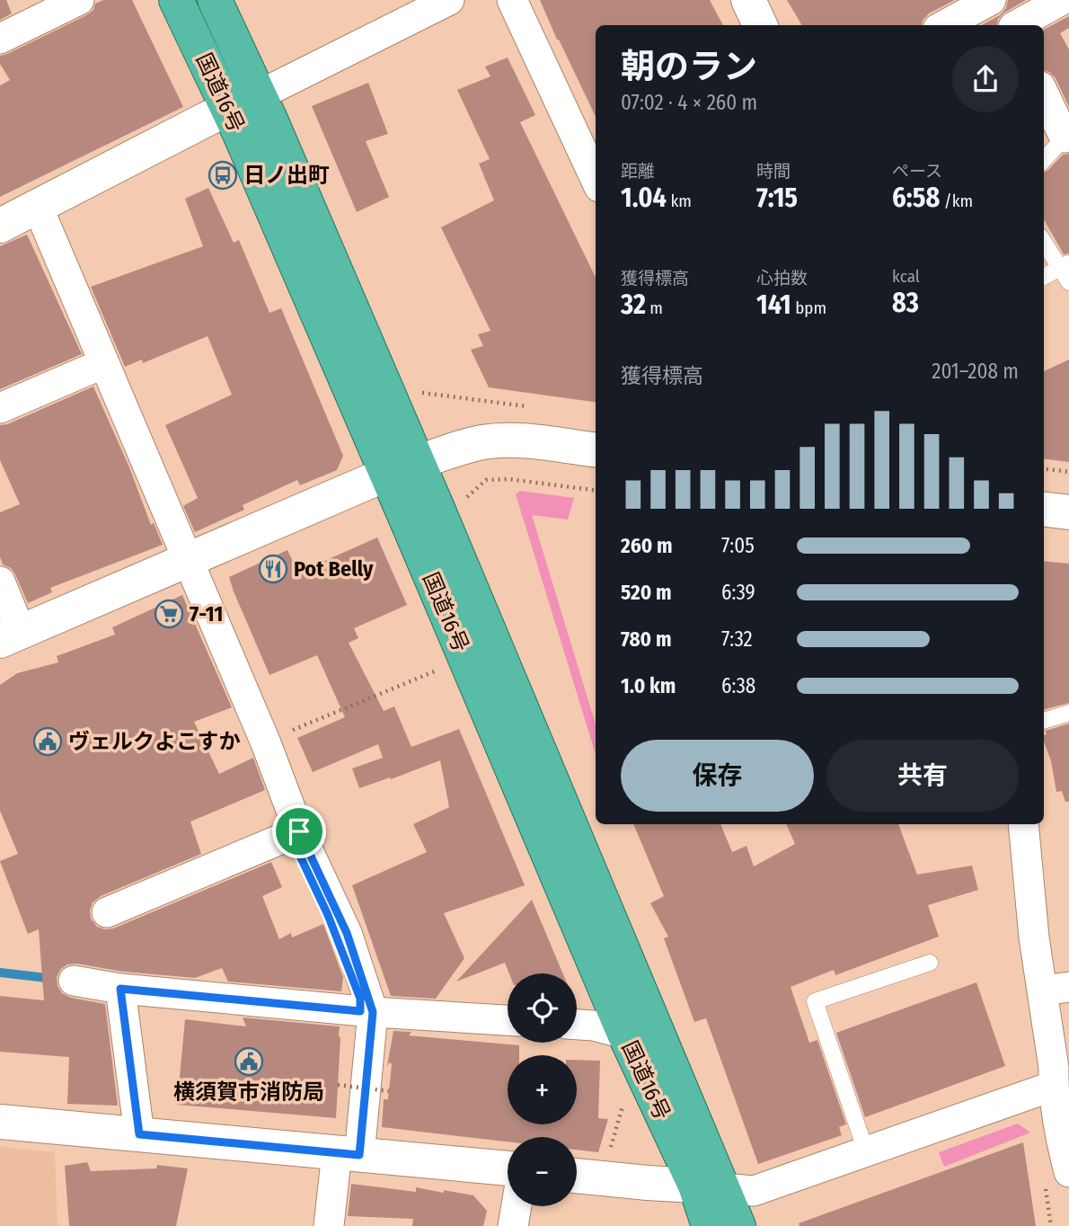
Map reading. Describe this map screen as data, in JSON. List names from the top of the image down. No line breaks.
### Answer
{"streets":{"highway":["国道16号"]},"places":{"bus stop":["日ノ出町"],"restaurant":["Pot Belly"],"supermarket":["7-11"],"public building":["ヴェルクよこすか","横須賀市消防局"]},"page":{"heading":["朝のラン","07:02 · 4 × 260 m"],"stats":[["距離","1.04 km"],["時間","7:15"],["ペース","6:58 /km"],["獲得標高","32 m"],["心拍数","141 bpm"],["kcal","83"]],"chart":["獲得標高","201–208 m"],"list":[{"name":"260 m","note":"7:05"},{"name":"520 m","note":"6:39"},{"name":"780 m","note":"7:32"},{"name":"1.0 km","note":"6:38"}],"buttons":["保存","共有"],"map_buttons":["+","−"]}}
